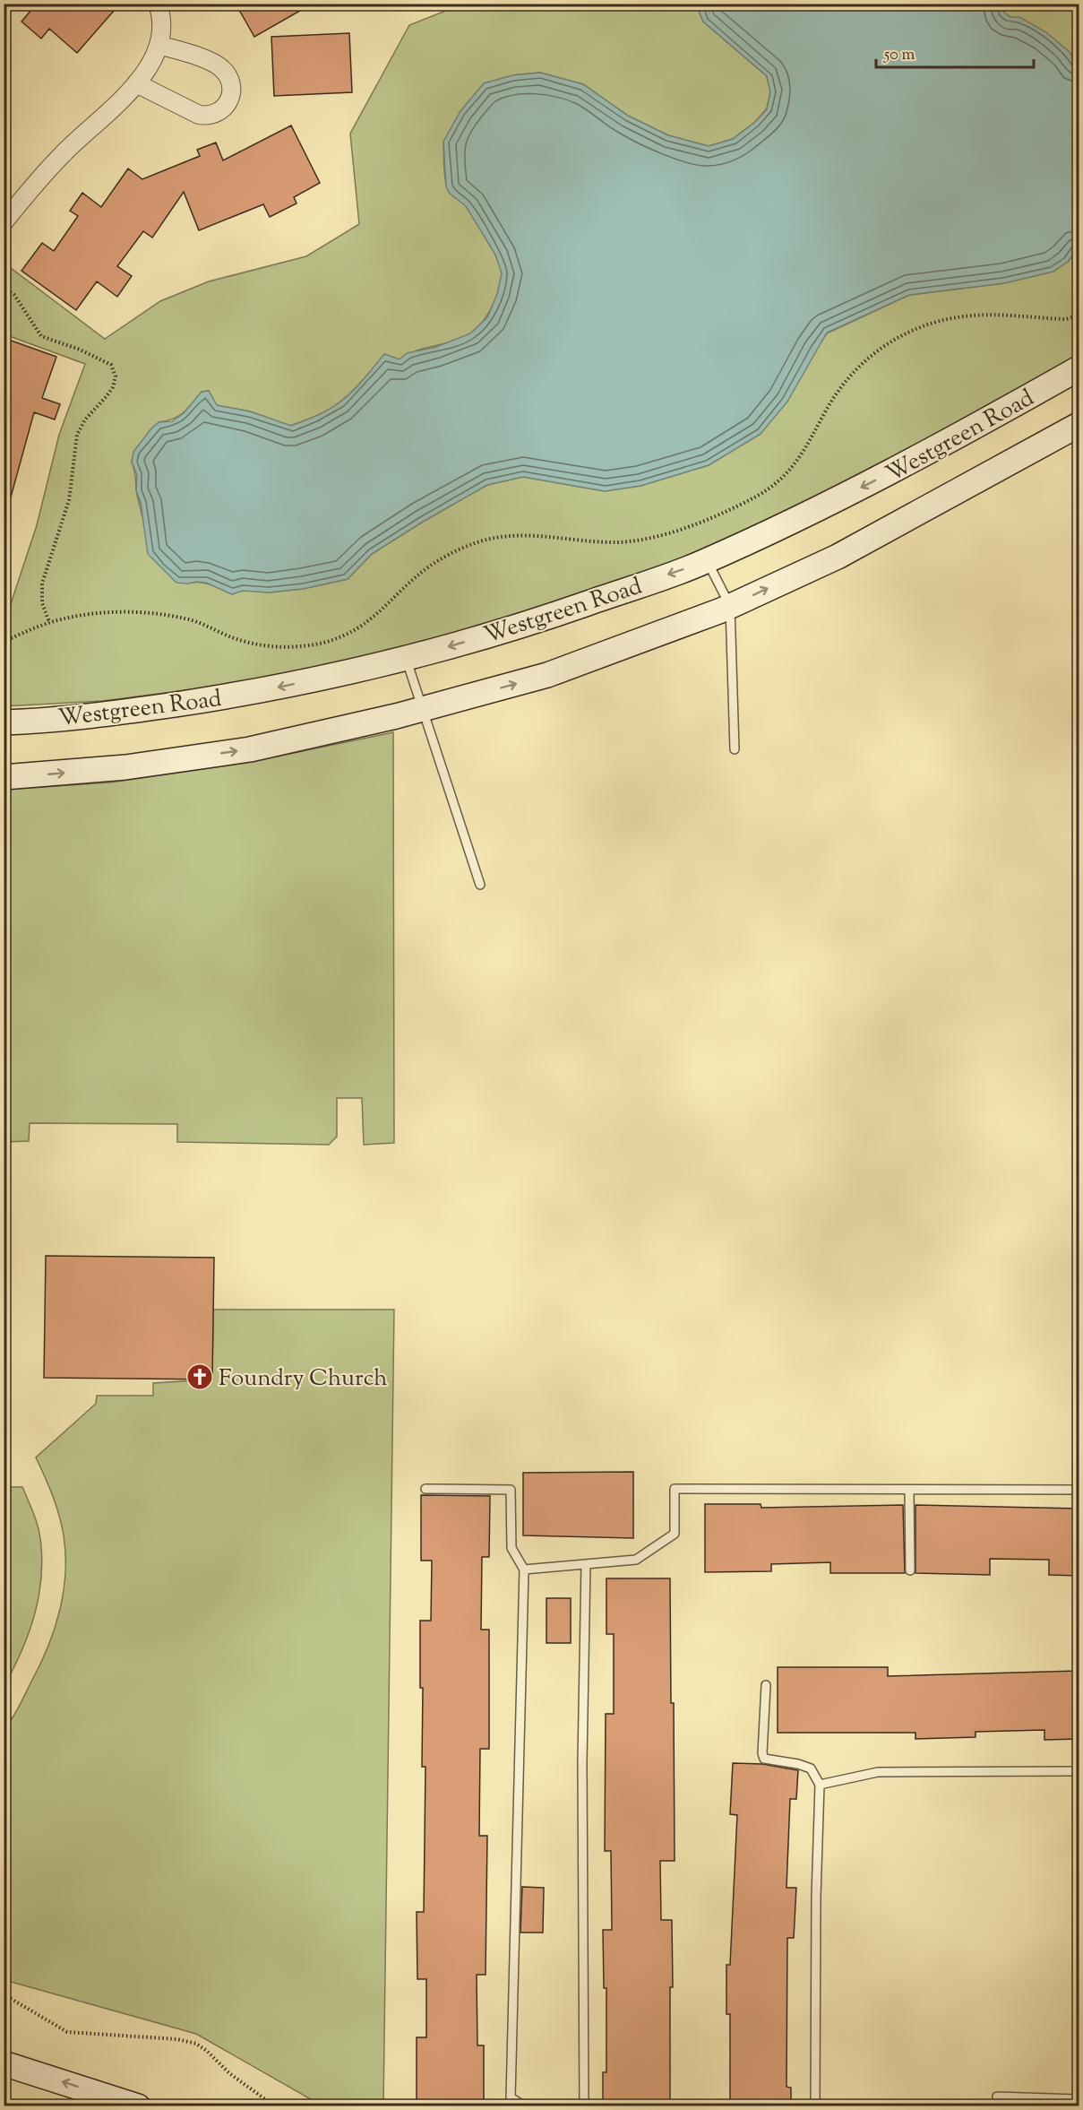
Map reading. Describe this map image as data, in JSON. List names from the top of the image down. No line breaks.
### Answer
{"streets":{"street":["Westgreen Road"]},"places":{"church":["Foundry Church"]},"scale_bar":"50 m"}
